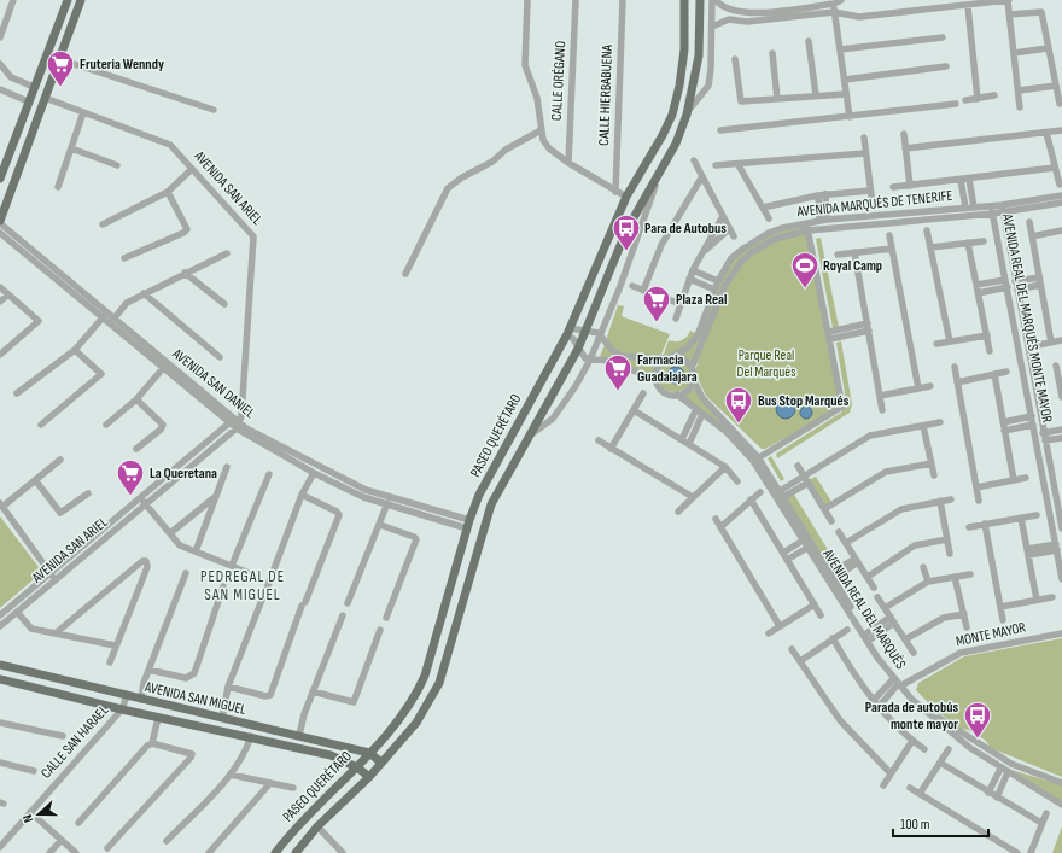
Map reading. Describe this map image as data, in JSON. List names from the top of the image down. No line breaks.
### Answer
{"streets":{"main road":["PASEO QUERÉTARO","AVENIDA SAN MIGUEL"],"street":["CALLE ORÉGANO","CALLE HIERBABUENA","AVENIDA SAN ARIEL","AVENIDA MARQUÉS DE TENERIFE","AVENIDA REAL DEL MARQUÉS MONTE MAYOR","AVENIDA SAN DANIEL","AVENIDA REAL DEL MARQUÉS","MONTE MAYOR","CALLE SAN HARAEL"]},"crossings":[["AVENIDA SAN ARIEL","AVENIDA SAN DANIEL"],["AVENIDA MARQUÉS DE TENERIFE","AVENIDA REAL DEL MARQUÉS MONTE MAYOR"],["AVENIDA MARQUÉS DE TENERIFE","AVENIDA REAL DEL MARQUÉS"],["AVENIDA SAN DANIEL","PASEO QUERÉTARO"],["PASEO QUERÉTARO","AVENIDA SAN MIGUEL"],["AVENIDA REAL DEL MARQUÉS","MONTE MAYOR"],["AVENIDA SAN MIGUEL","CALLE SAN HARAEL"]],"districts":["PEDREGAL DE SAN MIGUEL"],"parks":["Parque Real Del Marqués"],"places":{"supermarket":["Fruteria Wenndy","Plaza Real","Farmacia Guadalajara","La Queretana"],"bus stop":["Para de Autobus","Bus Stop Marqués","Parada de autobús monte mayor"],"sports":["Royal Camp"]},"scale_bar":"100 m","north":"left"}
